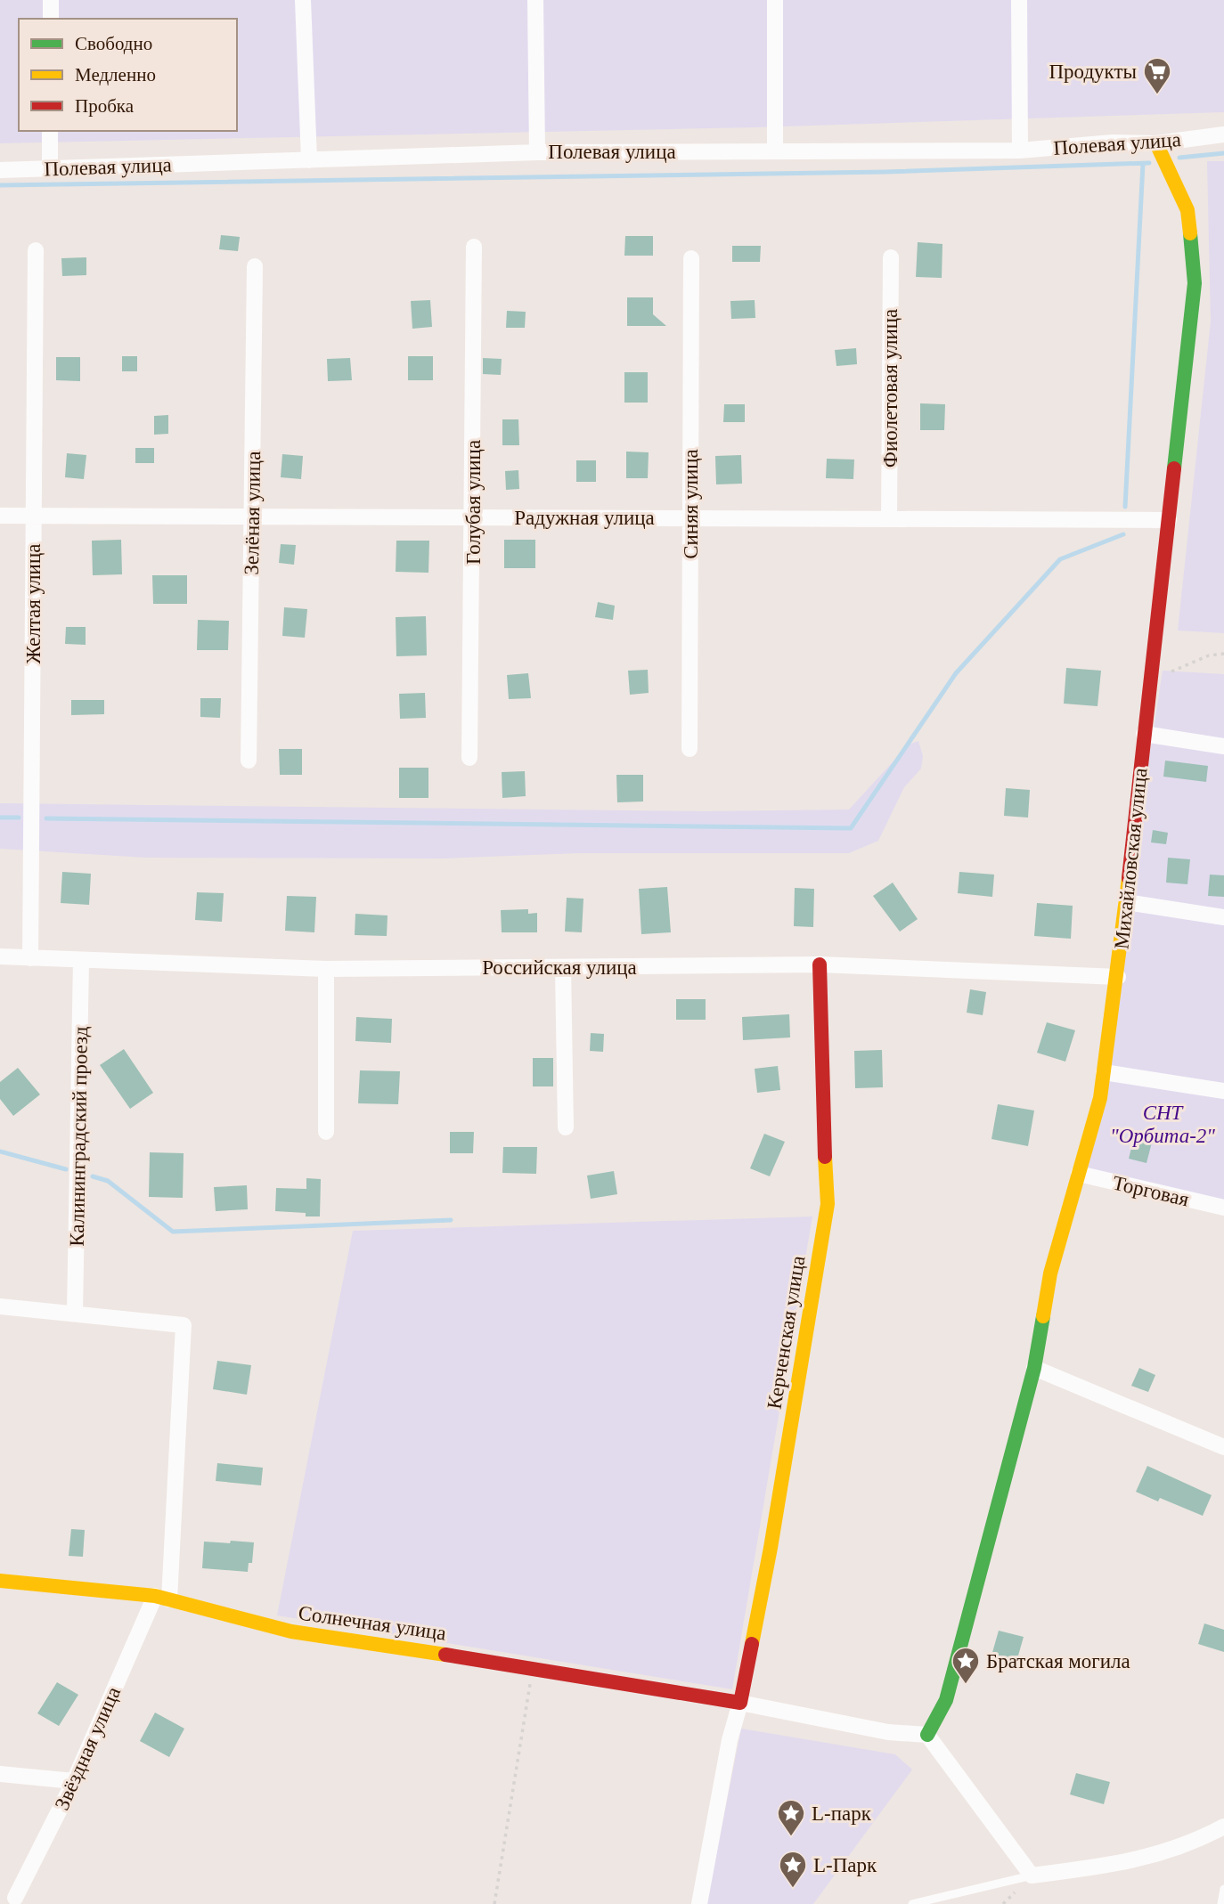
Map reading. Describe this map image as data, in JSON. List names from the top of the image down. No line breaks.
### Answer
{"streets":{"street":["Полевая улица","Фиолетовая улица","Голубая улица","Синяя улица","Зелёная улица","Радужная улица","Желтая улица","Михайловская улица","Российская улица","Калининградский проезд","Торговая","Керченская улица","Солнечная улица","Звёздная улица"]},"crossings":[["Полевая улица","Михайловская улица"],["Фиолетовая улица","Радужная улица"],["Голубая улица","Радужная улица"],["Синяя улица","Радужная улица"],["Зелёная улица","Радужная улица"],["Радужная улица","Желтая улица"],["Радужная улица","Михайловская улица"],["Желтая улица","Российская улица"],["Михайловская улица","Российская улица"],["Михайловская улица","Торговая"],["Российская улица","Калининградский проезд"],["Российская улица","Керченская улица"],["Керченская улица","Солнечная улица"],["Солнечная улица","Звёздная улица"]],"parks":["СНТ \"Орбита-2\""],"places":{"supermarket":["Продукты"],"place":["Братская могила","L-парк","L-Парк"]},"legend":["Свободно","Медленно","Пробка"]}
